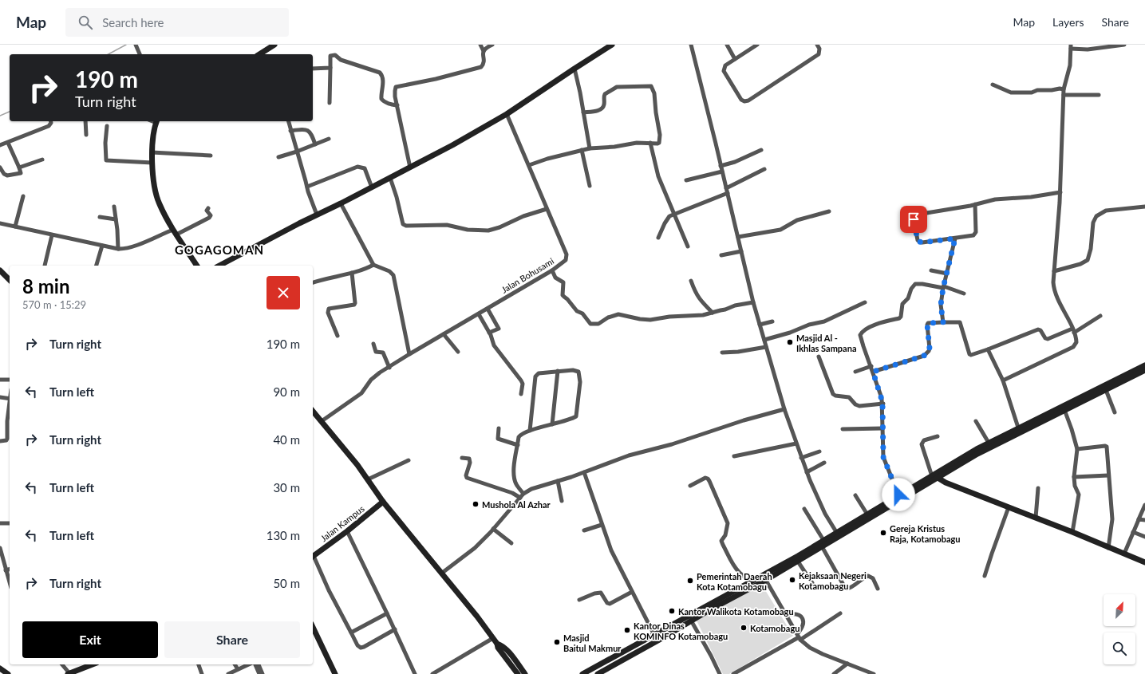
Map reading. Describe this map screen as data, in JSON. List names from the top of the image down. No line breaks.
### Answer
{"streets":{"street":["Jalan Bohusami","Jalan Kampus"]},"districts":["GOGAGOMAN"],"places":["Masjid Al - Ikhlas Sampana","Mushola Al Azhar","Gereja Kristus Raja, Kotamobagu","Kejaksaan Negeri Kotamobagu","Pemerintah Daerah Kota Kotamobagu","Kantor Walikota Kotamobagu","Kotamobagu","Kantor Dinas KOMINFO Kotamobagu","Masjid Baitul Makmur"],"north":"top right","page":{"header":"Map","search":"Search here","nav":["Map","Layers","Share"],"turn":["190 m","Turn right"],"heading":["8 min","570 m · 15:29"],"list":[{"name":"Turn right","value":"190 m"},{"name":"Turn left","value":"90 m"},{"name":"Turn right","value":"40 m"},{"name":"Turn left","value":"30 m"},{"name":"Turn left","value":"130 m"},{"name":"Turn right","value":"50 m"}],"buttons":["Exit","Share"]}}
